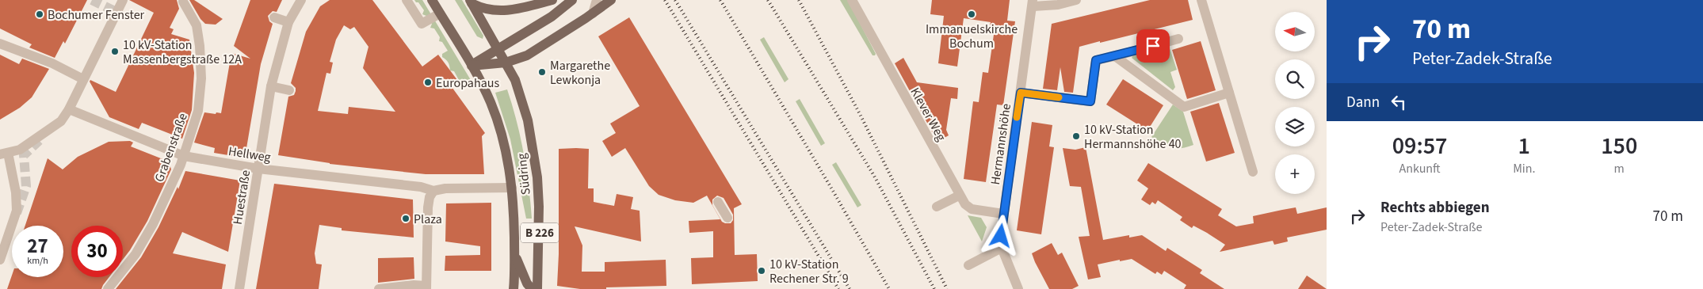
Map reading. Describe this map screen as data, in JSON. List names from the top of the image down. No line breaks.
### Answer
{"streets":{"main road":["Südring","B 226"],"street":["Klever Weg","Hermannshöhe","Grabenstraße","Hellweg","Huestraße"]},"crossings":[["Klever Weg","Hermannshöhe"],["Grabenstraße","Hellweg"],["Hellweg","Südring"],["Hellweg","Huestraße"],["Südring","B 226"]],"places":["Bochumer Fenster","Immanuelskirche Bochum","10 kV-Station Massenbergstraße 12A","Margarethe Lewkonja","Europahaus","10 kV-Station Hermannshöhe 40","Plaza","10 kV-Station Rechener Str. 9"],"north":"left","page":{"turn":["70 m","Peter-Zadek-Straße"],"map_buttons":"+","then":"Dann","eta":["09:57","Ankunft","1","Min.","150","m"],"list":[{"name":"Rechts abbiegen","note":"Peter-Zadek-Straße","value":"70 m"}],"speed":"27 km/h","limit":"30"}}
